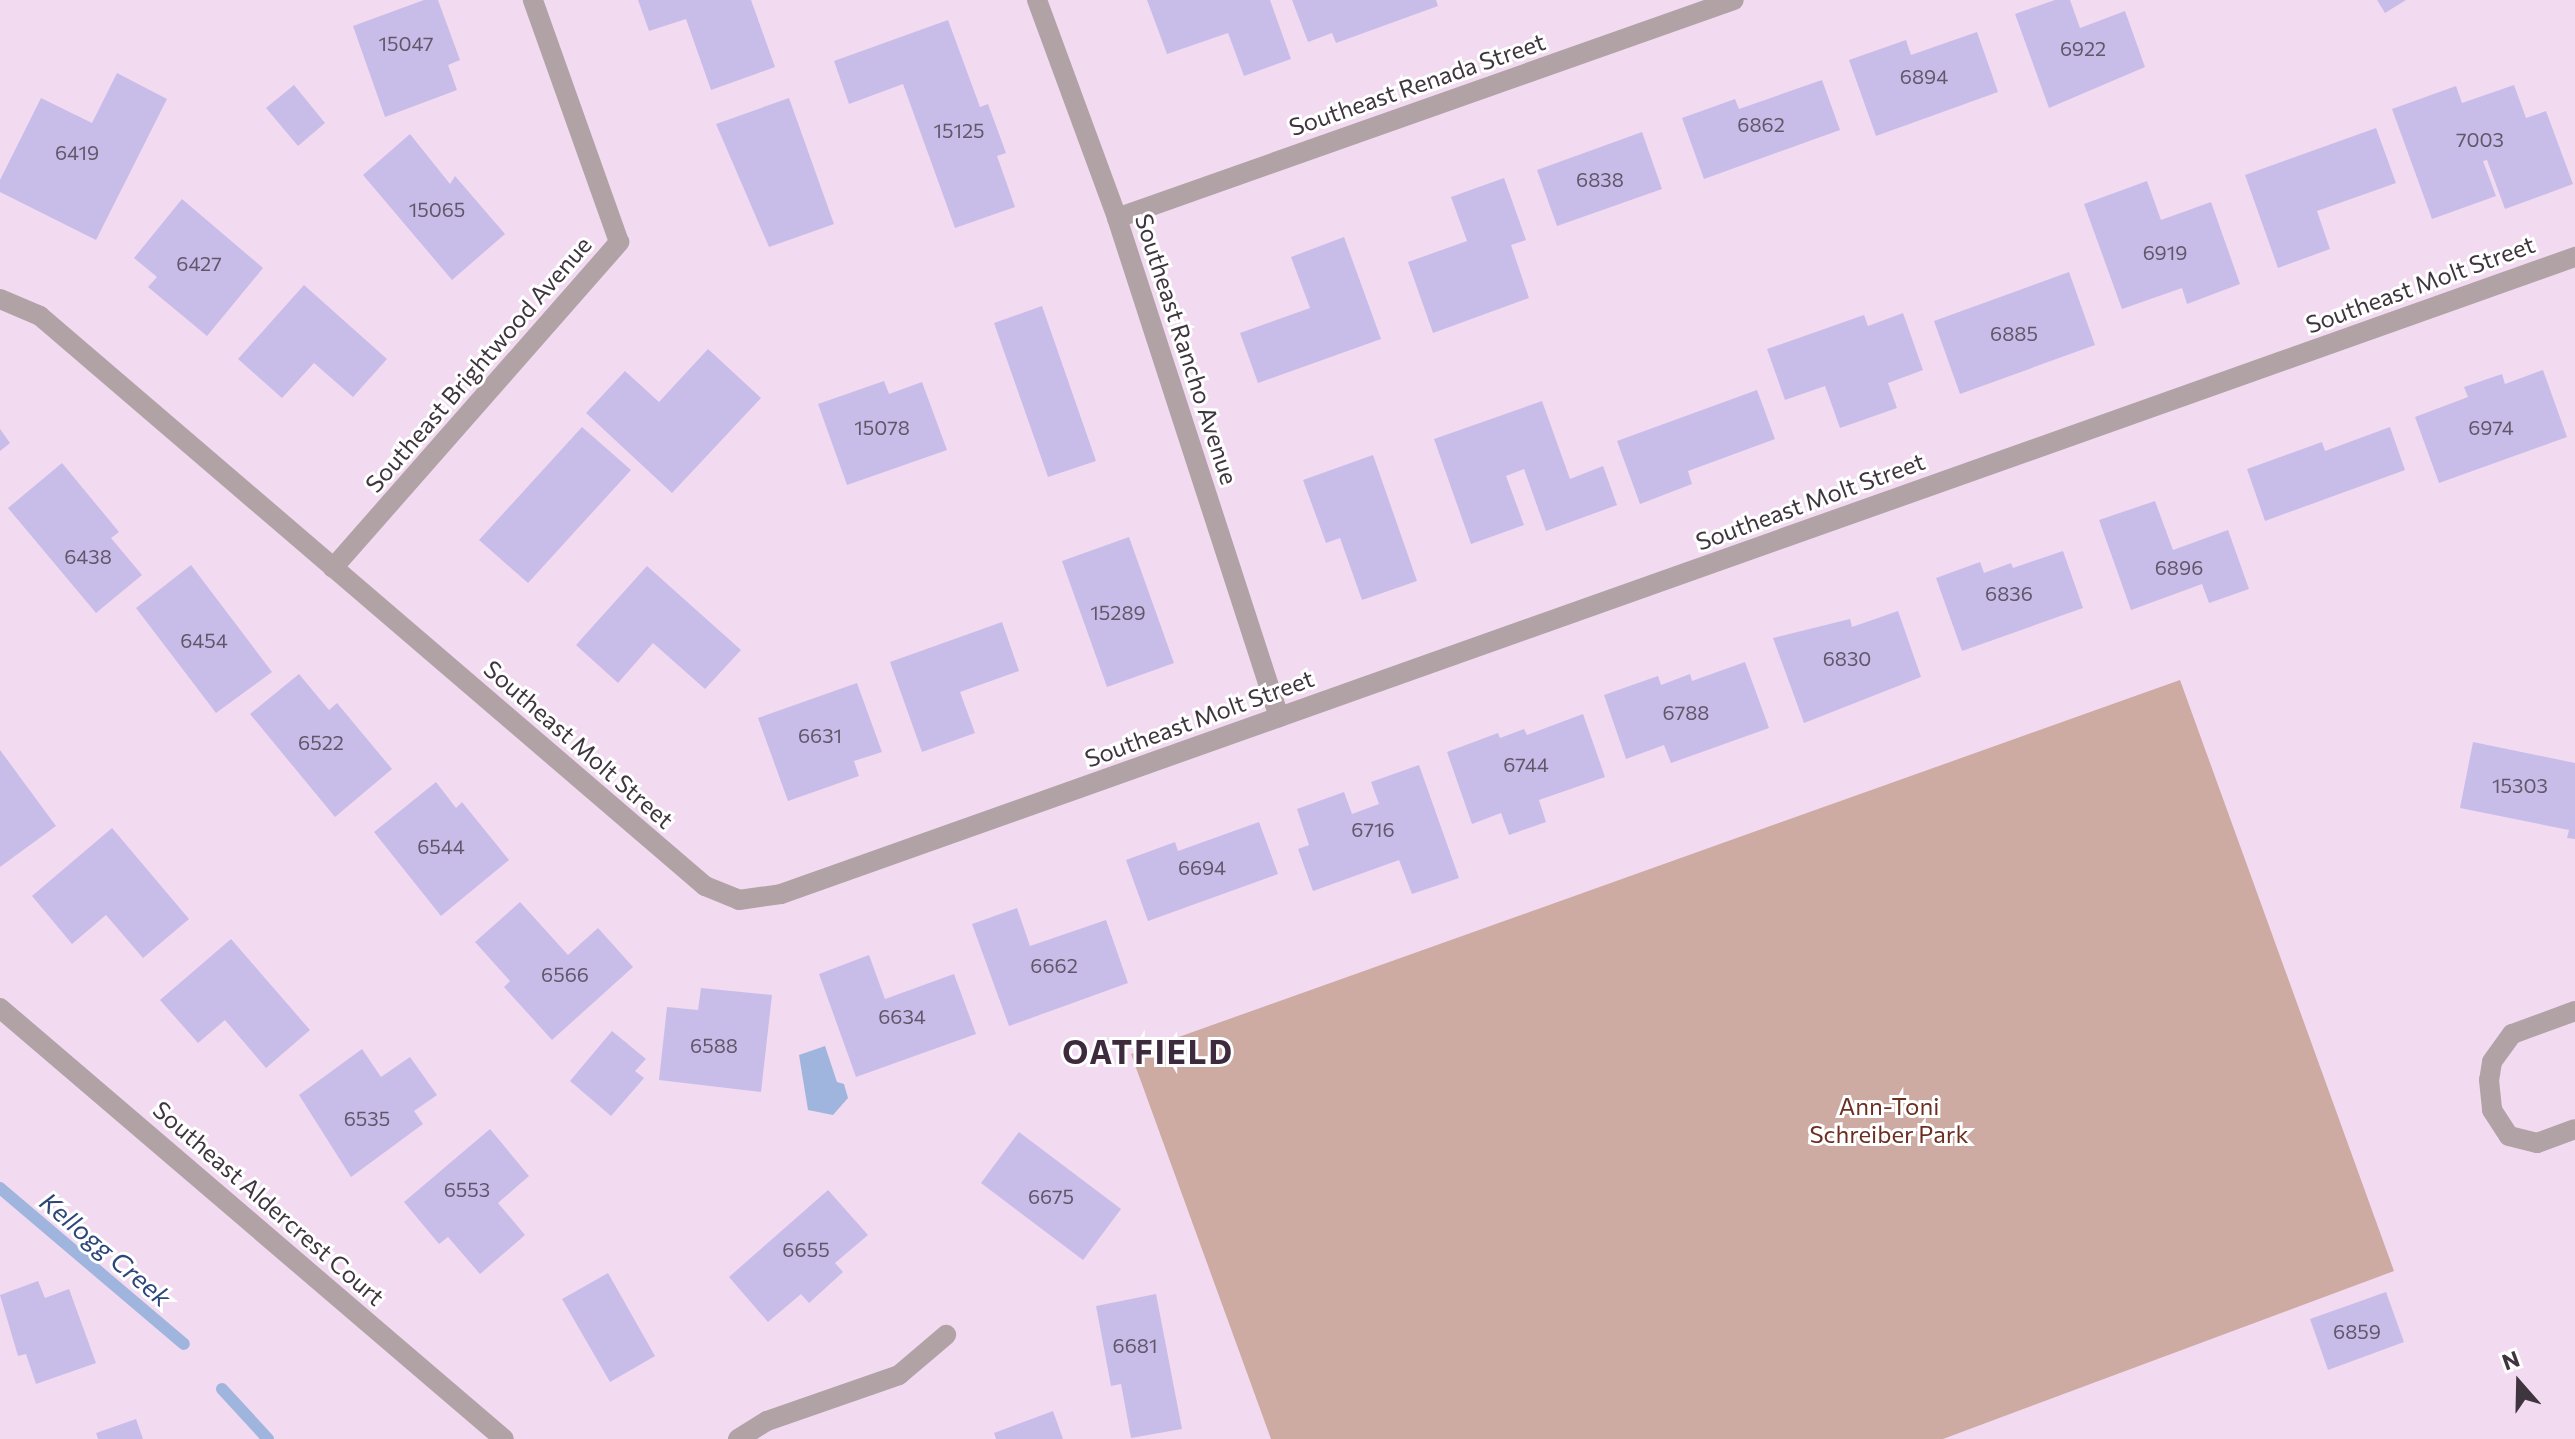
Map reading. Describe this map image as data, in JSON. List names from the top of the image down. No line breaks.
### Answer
{"streets":{"street":["Southeast Renada Street","Southeast Molt Street","Southeast Rancho Avenue","Southeast Brightwood Avenue","Southeast Aldercrest Court"]},"crossings":[["Southeast Renada Street","Southeast Rancho Avenue"],["Southeast Molt Street","Southeast Rancho Avenue"],["Southeast Molt Street","Southeast Brightwood Avenue"]],"districts":["OATFIELD"],"water":["Kellogg Creek"],"parks":["Ann-Toni Schreiber Park"],"house_numbers":["15047","6922","6894","6862","15125","7003","6419","6838","15065","6919","6427","6885","15078","6974","6438","6896","6836","15289","6454","6830","6788","6631","6522","6744","15303","6716","6544","6694","6662","6566","6634","6588","6535","6553","6675","6655","6859","6681"],"north":"top"}
